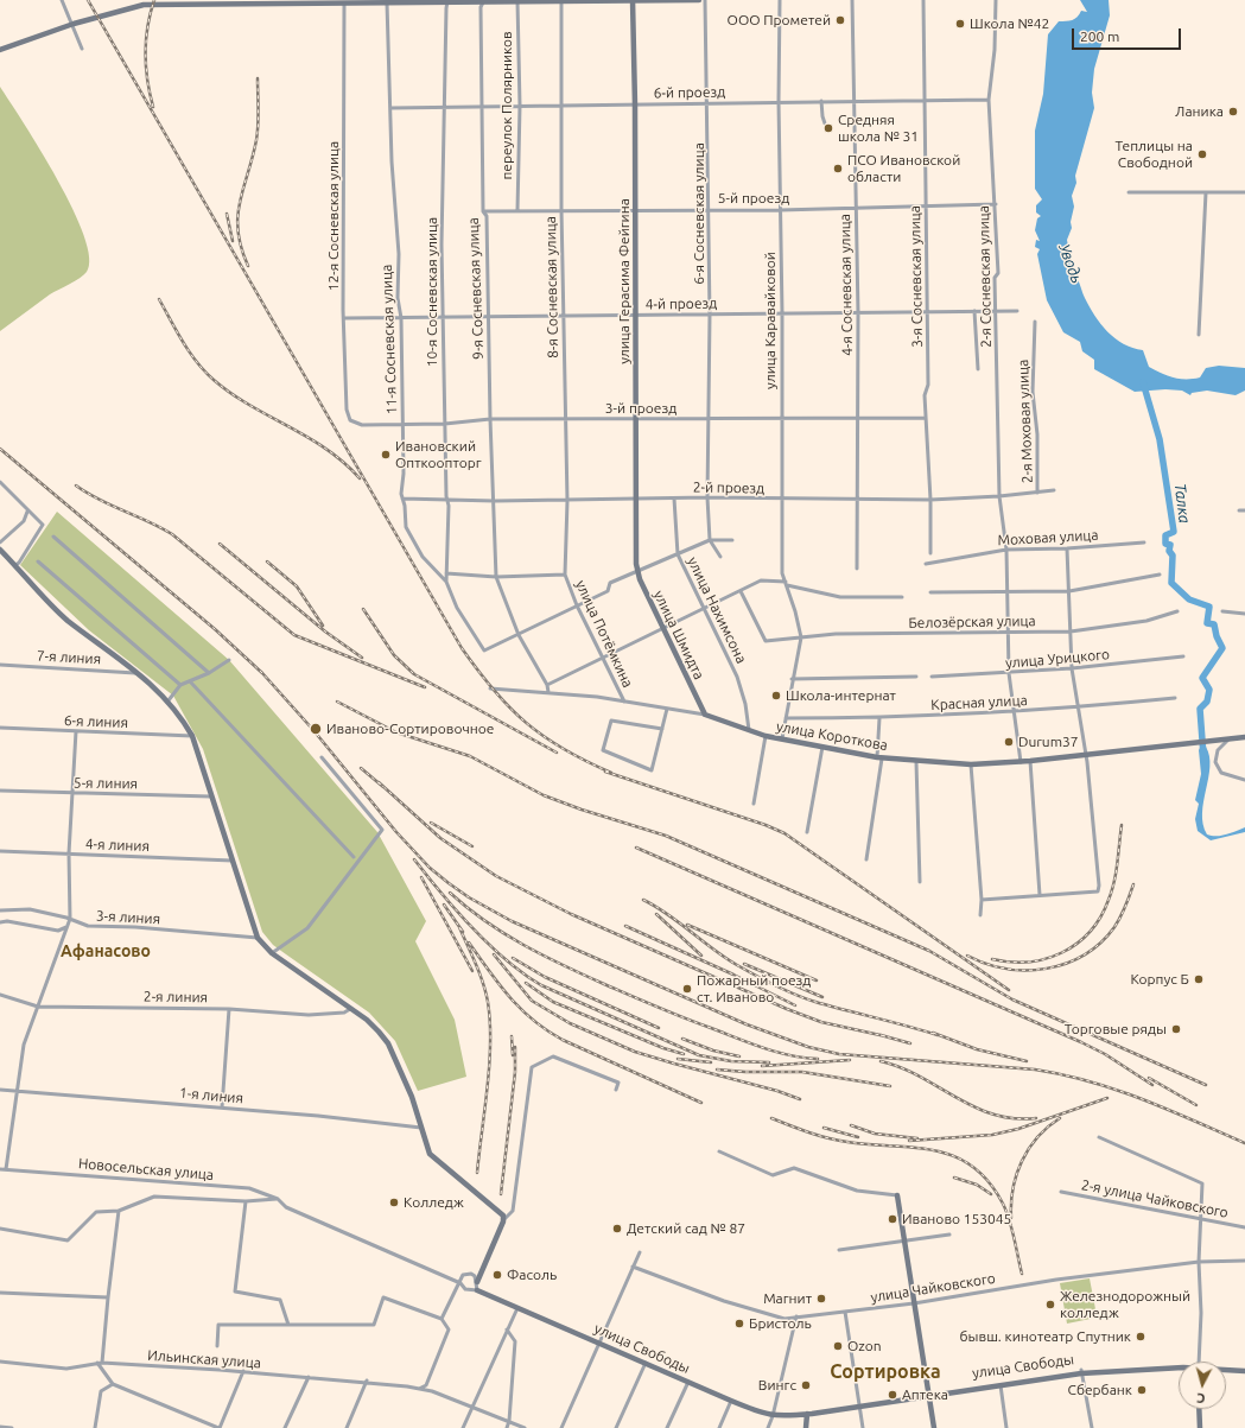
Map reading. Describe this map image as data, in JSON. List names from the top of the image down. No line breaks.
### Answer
{"streets":{"street":["6-й проезд","переулок Полярников","5-й проезд","6-я Сосневская улица","12-я Сосневская улица","3-я Сосневская улица","2-я Сосневская улица","улица Герасима Фейгина","4-я Сосневская улица","8-я Сосневская улица","9-я Сосневская улица","10-я Сосневская улица","4-й проезд","улица Каравайковой","11-я Сосневская улица","3-й проезд","2-я Моховая улица","2-й проезд","Моховая улица","улица Нахимсона","Белозёрская улица","улица Потёмкина","улица Шмидта","7-я линия","улица Урицкого","Красная улица","6-я линия","улица Короткова","5-я линия","4-я линия","3-я линия","2-я линия","1-я линия","Новосельская улица","2-я улица Чайковского","улица Чайковского","улица Свободы","Ильинская улица"]},"crossings":[["6-й проезд","переулок Полярников"],["6-й проезд","6-я Сосневская улица"],["6-й проезд","3-я Сосневская улица"],["6-й проезд","2-я Сосневская улица"],["6-й проезд","улица Герасима Фейгина"],["6-й проезд","4-я Сосневская улица"],["6-й проезд","8-я Сосневская улица"],["6-й проезд","9-я Сосневская улица"],["6-й проезд","10-я Сосневская улица"],["6-й проезд","улица Каравайковой"],["6-й проезд","11-я Сосневская улица"],["переулок Полярников","5-й проезд"],["5-й проезд","6-я Сосневская улица"],["5-й проезд","3-я Сосневская улица"],["5-й проезд","2-я Сосневская улица"],["5-й проезд","улица Герасима Фейгина"],["5-й проезд","4-я Сосневская улица"],["5-й проезд","8-я Сосневская улица"],["5-й проезд","9-я Сосневская улица"],["5-й проезд","улица Каравайковой"],["6-я Сосневская улица","4-й проезд"],["6-я Сосневская улица","3-й проезд"],["6-я Сосневская улица","2-й проезд"],["12-я Сосневская улица","4-й проезд"],["12-я Сосневская улица","3-й проезд"],["3-я Сосневская улица","4-й проезд"],["3-я Сосневская улица","3-й проезд"],["3-я Сосневская улица","2-й проезд"],["2-я Сосневская улица","4-й проезд"],["2-я Сосневская улица","2-й проезд"],["2-я Сосневская улица","Моховая улица"],["2-я Сосневская улица","Белозёрская улица"],["2-я Сосневская улица","улица Урицкого"],["2-я Сосневская улица","Красная улица"],["2-я Сосневская улица","улица Короткова"],["улица Герасима Фейгина","4-й проезд"],["улица Герасима Фейгина","3-й проезд"],["улица Герасима Фейгина","2-й проезд"],["улица Герасима Фейгина","улица Шмидта"],["4-я Сосневская улица","4-й проезд"],["4-я Сосневская улица","3-й проезд"],["4-я Сосневская улица","2-й проезд"],["8-я Сосневская улица","4-й проезд"],["8-я Сосневская улица","3-й проезд"],["8-я Сосневская улица","2-й проезд"],["8-я Сосневская улица","улица Потёмкина"],["9-я Сосневская улица","4-й проезд"],["9-я Сосневская улица","3-й проезд"],["9-я Сосневская улица","2-й проезд"],["10-я Сосневская улица","4-й проезд"],["10-я Сосневская улица","11-я Сосневская улица"],["10-я Сосневская улица","3-й проезд"],["10-я Сосневская улица","2-й проезд"],["4-й проезд","улица Каравайковой"],["4-й проезд","11-я Сосневская улица"],["улица Каравайковой","3-й проезд"],["улица Каравайковой","2-й проезд"],["улица Каравайковой","Белозёрская улица"],["11-я Сосневская улица","3-й проезд"],["11-я Сосневская улица","2-й проезд"],["2-я Моховая улица","2-й проезд"],["2-й проезд","улица Нахимсона"],["улица Нахимсона","улица Короткова"],["улица Потёмкина","улица Короткова"],["улица Шмидта","улица Короткова"],["Новосельская улица","улица Свободы"]],"districts":["Афанасово","Сортировка"],"water":["Уводь","Талка"],"places":["ООО Прометей","Школа №42","Ланика","Средняя школа № 31","Теплицы на Свободной","ПСО Ивановской области","Ивановский Опткоопторг","Школа-интернат","Иваново-Сортировочное","Durum37","Корпус Б","Пожарный поезд ст. Иваново","Торговые ряды","Колледж","Иваново 153045","Детский сад № 87","Фасоль","Магнит","Железнодорожный колледж","Бристоль","бывш. кинотеатр Спутник","Ozon","Вингс","Сбербанк","Аптека"],"scale_bar":"200 m","north":"bottom"}
